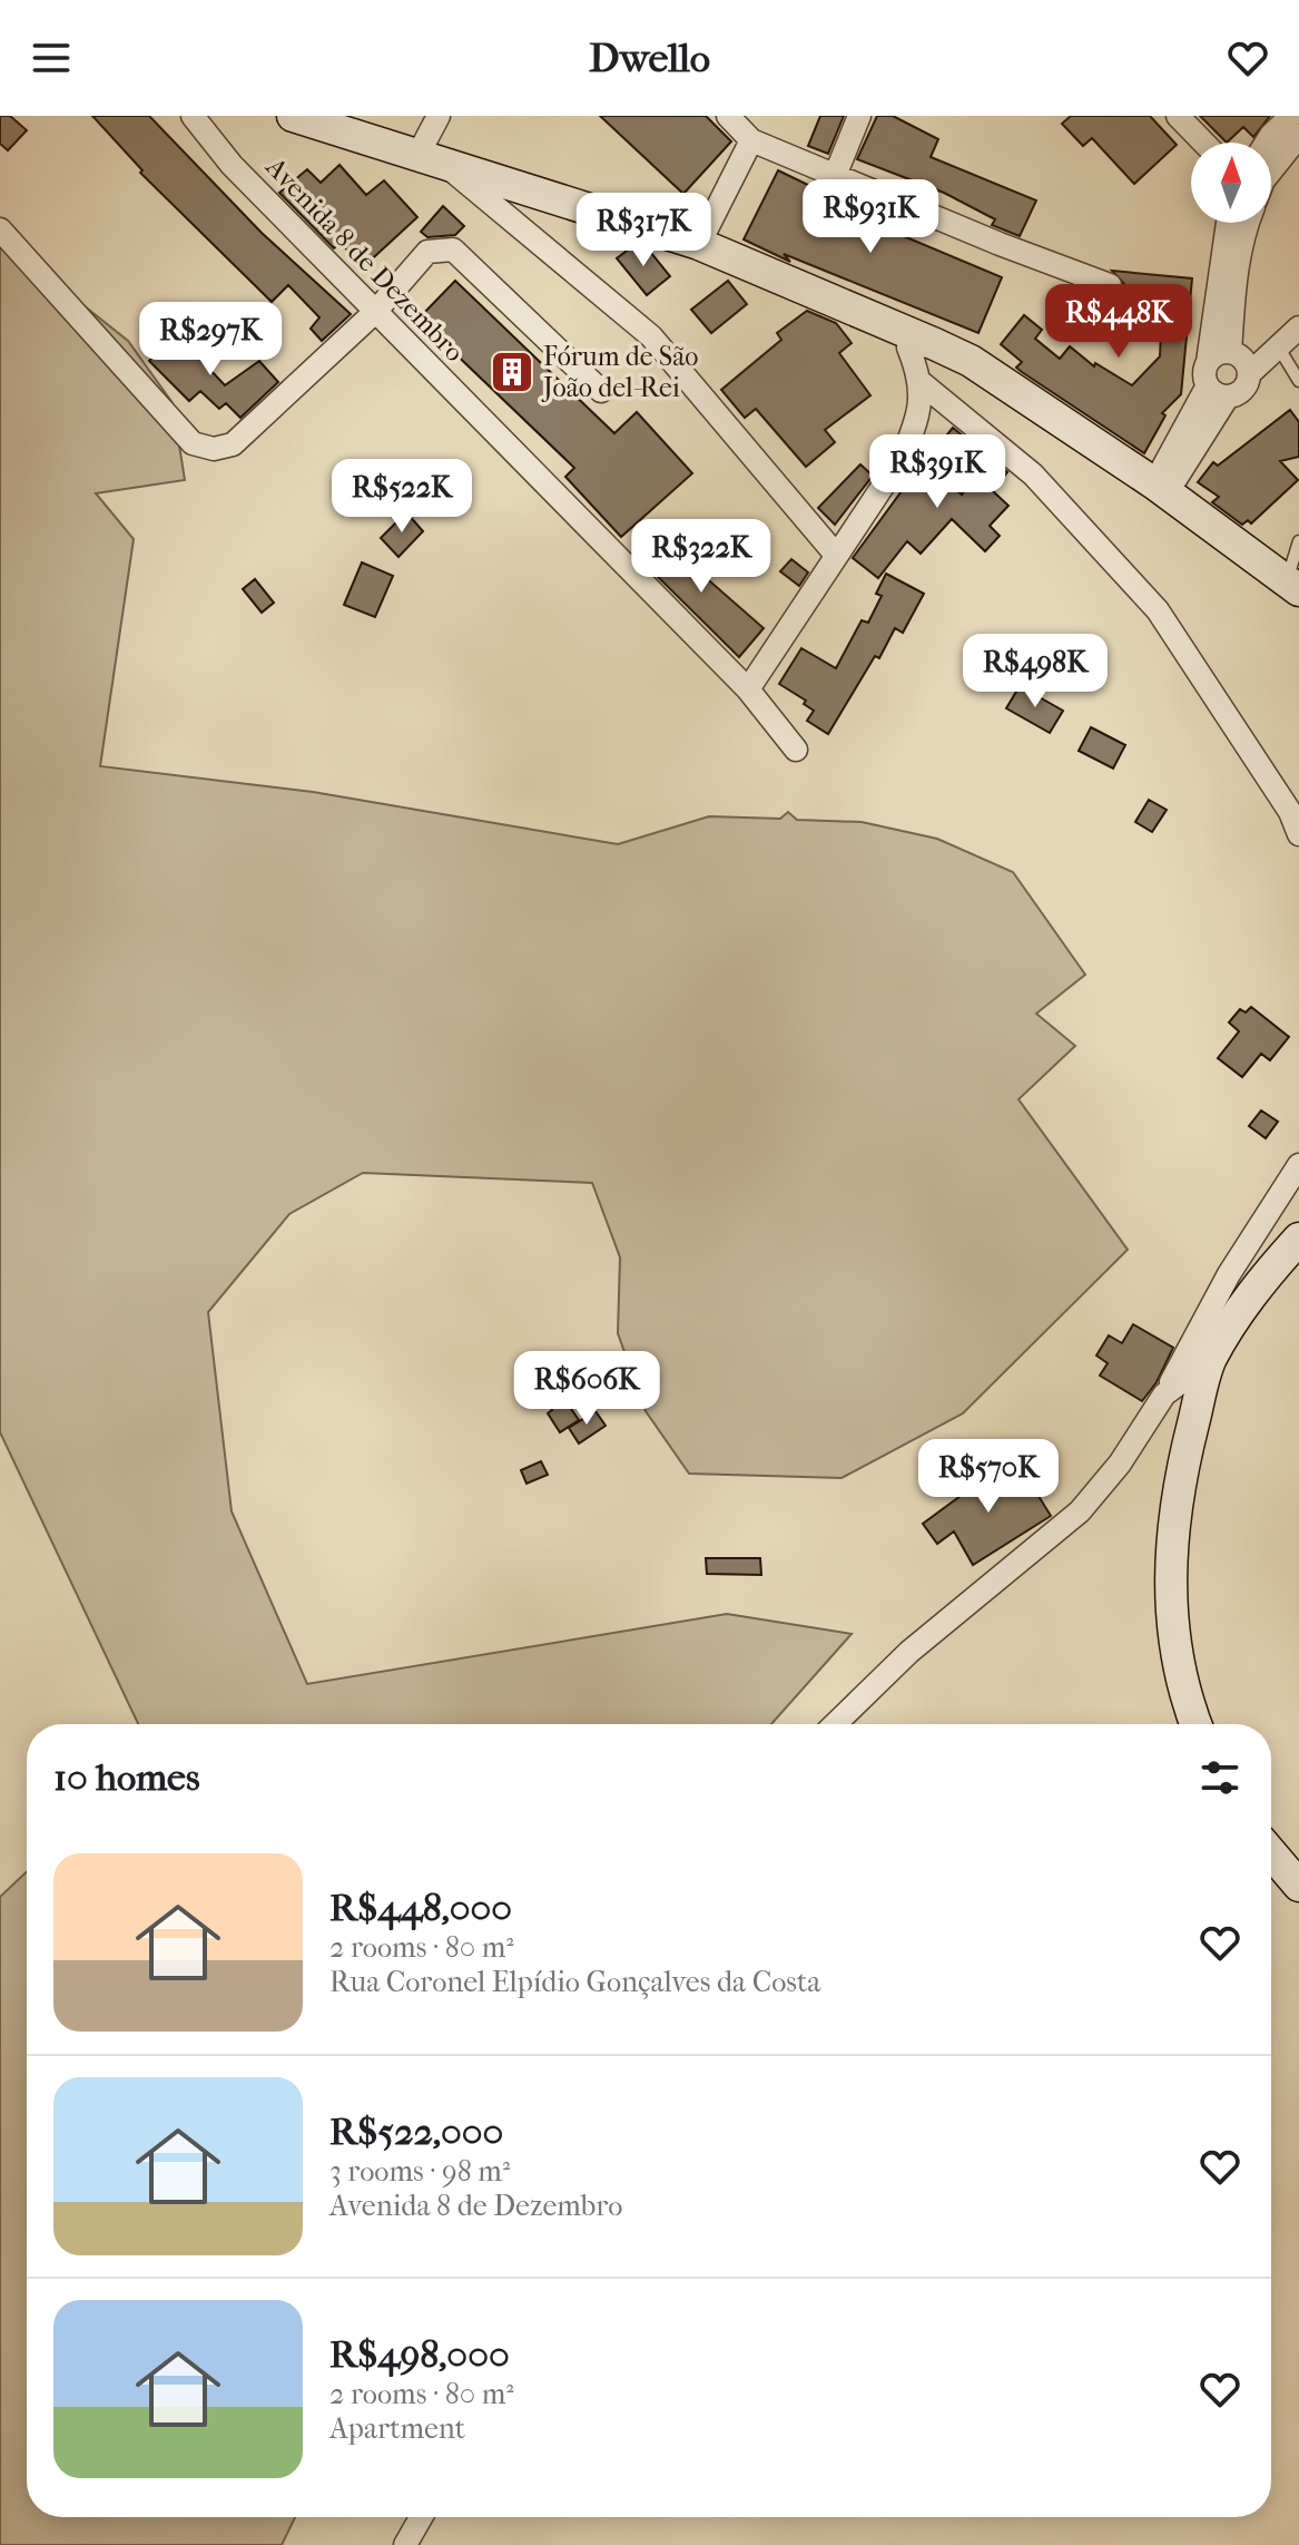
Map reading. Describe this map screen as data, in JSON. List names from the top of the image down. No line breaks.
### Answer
{"streets":{"street":["Avenida 8 de Dezembro"]},"places":{"building":["Fórum de São João del-Rei"]},"north":"top","page":{"header":"Dwello","price":["R$931K","R$317K","R$448K","R$297K","R$391K","R$522K","R$322K","R$498K","R$606K","R$570K"],"heading":"10 homes","list":[{"name":"R$448,000","note":"2 rooms · 80 m² · Rua Coronel Elpídio Gonçalves da Costa"},{"name":"R$522,000","note":"3 rooms · 98 m² · Avenida 8 de Dezembro"},{"name":"R$498,000","note":"2 rooms · 80 m² · Apartment"}]}}
